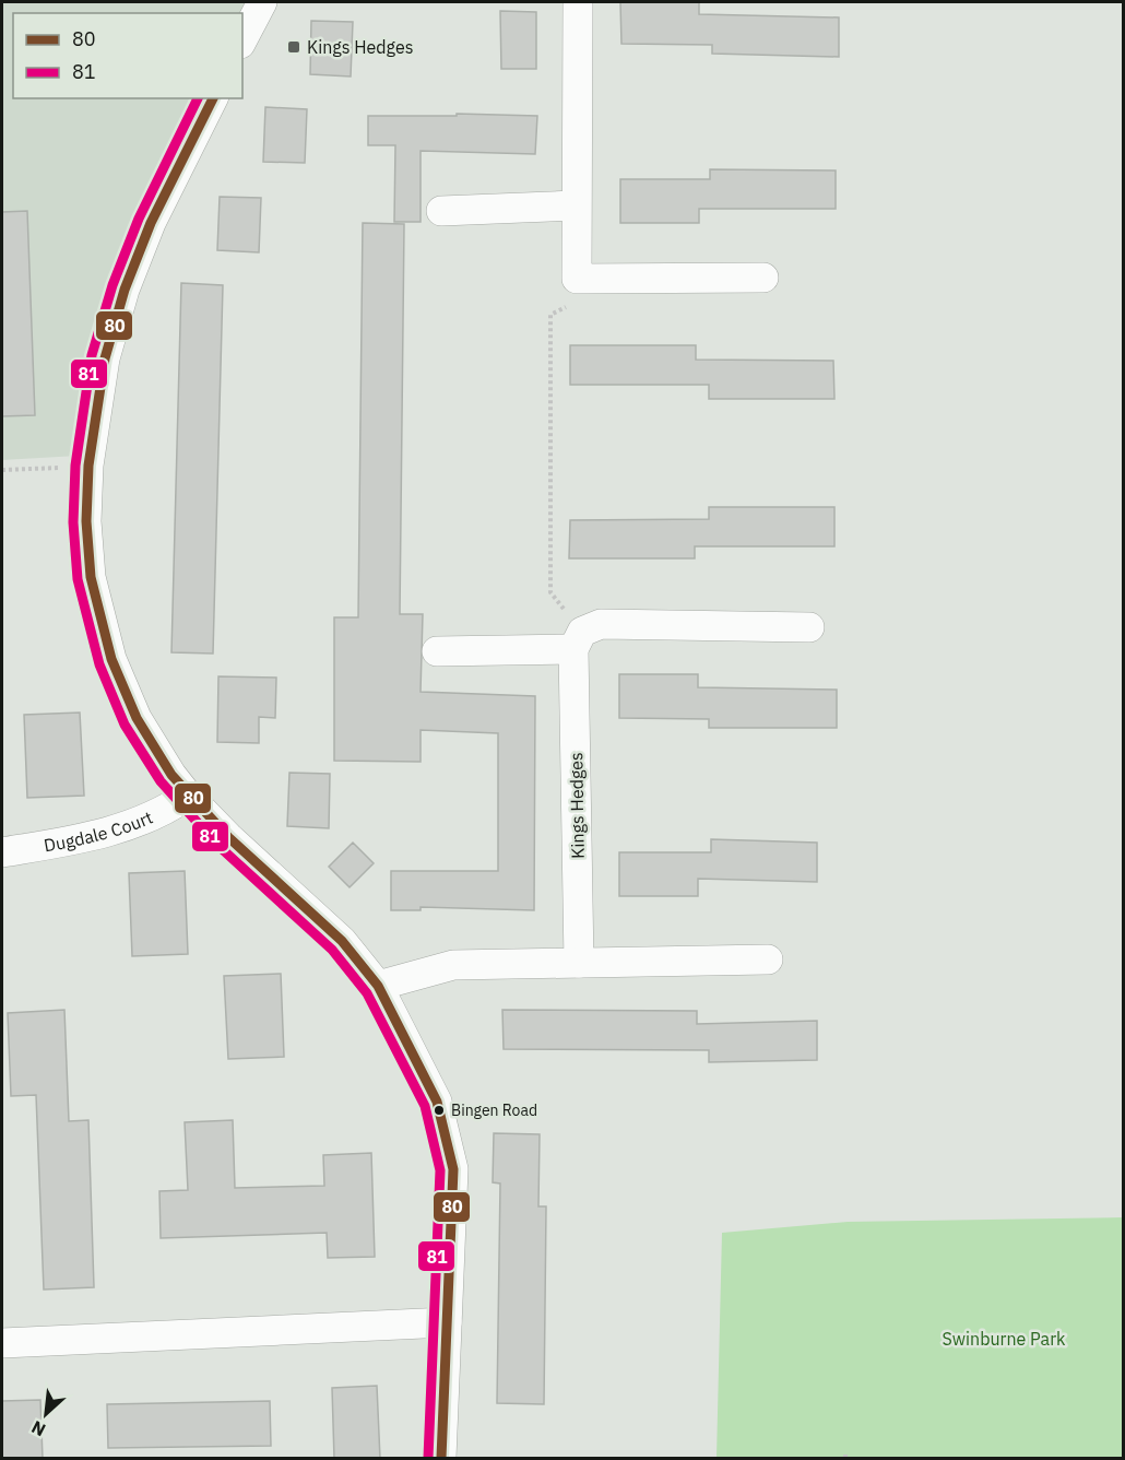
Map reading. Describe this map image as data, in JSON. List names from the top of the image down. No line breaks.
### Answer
{"streets":{"street":["Kings Hedges","Dugdale Court"]},"parks":["Swinburne Park"],"places":{"transit":["Kings Hedges"],"other":["Bingen Road"]},"lines":["transit line 80","transit line 81"],"legend":["80","81"],"north":"bottom left"}
